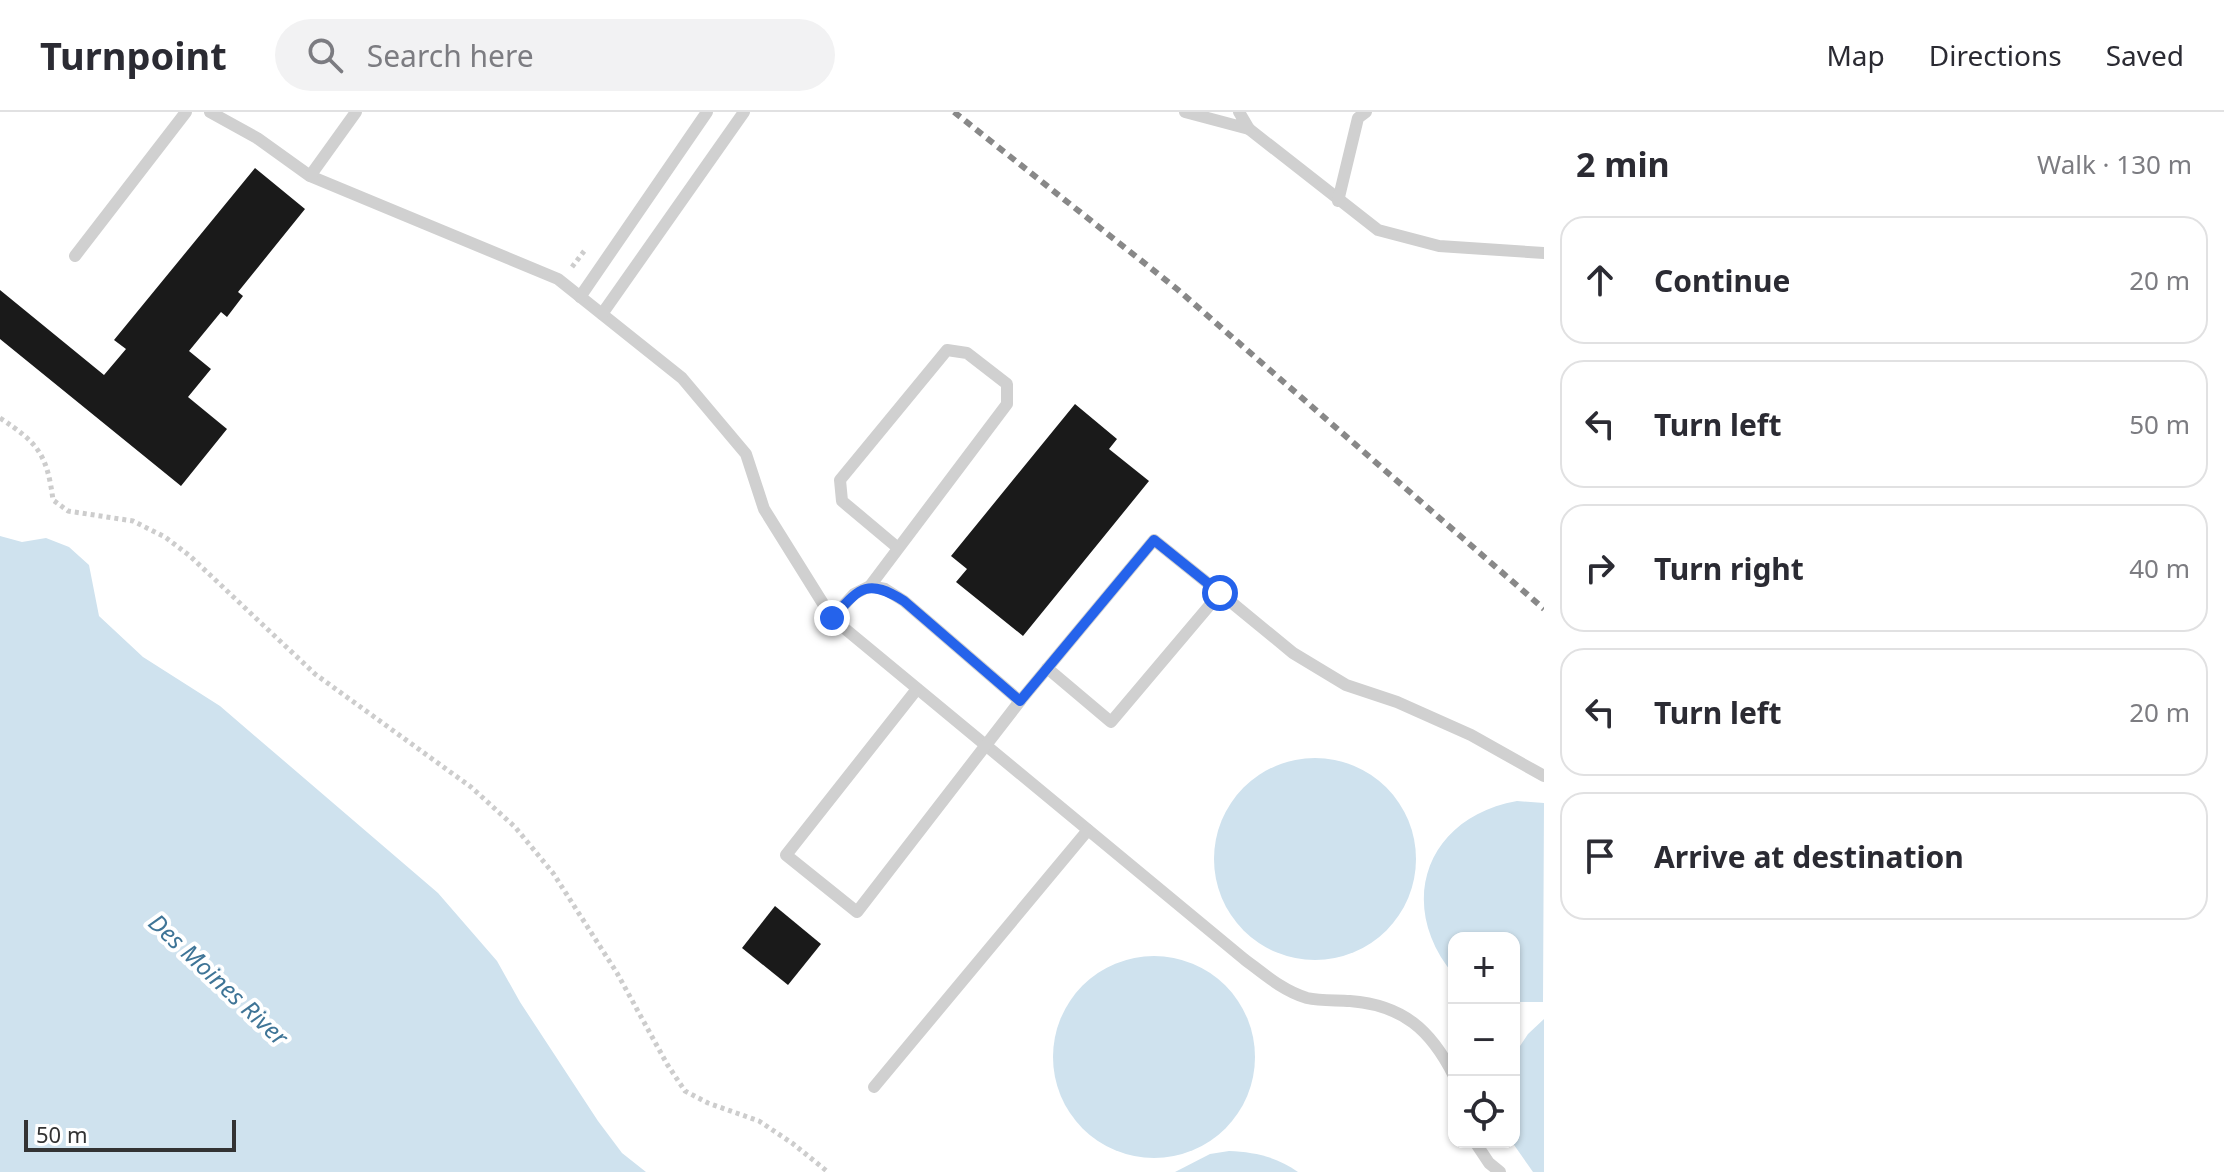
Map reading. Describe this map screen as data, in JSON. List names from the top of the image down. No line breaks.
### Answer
{"water":["Des Moines River"],"scale_bar":"50 m","page":{"header":"Turnpoint","search":"Search here","nav":["Map","Directions","Saved"],"heading":["2 min","Walk · 130 m"],"list":[["Continue","20 m"],["Turn left","50 m"],["Turn right","40 m"],["Turn left","20 m"],"Arrive at destination"],"map_buttons":["+","−"],"scale":"50 m"}}
